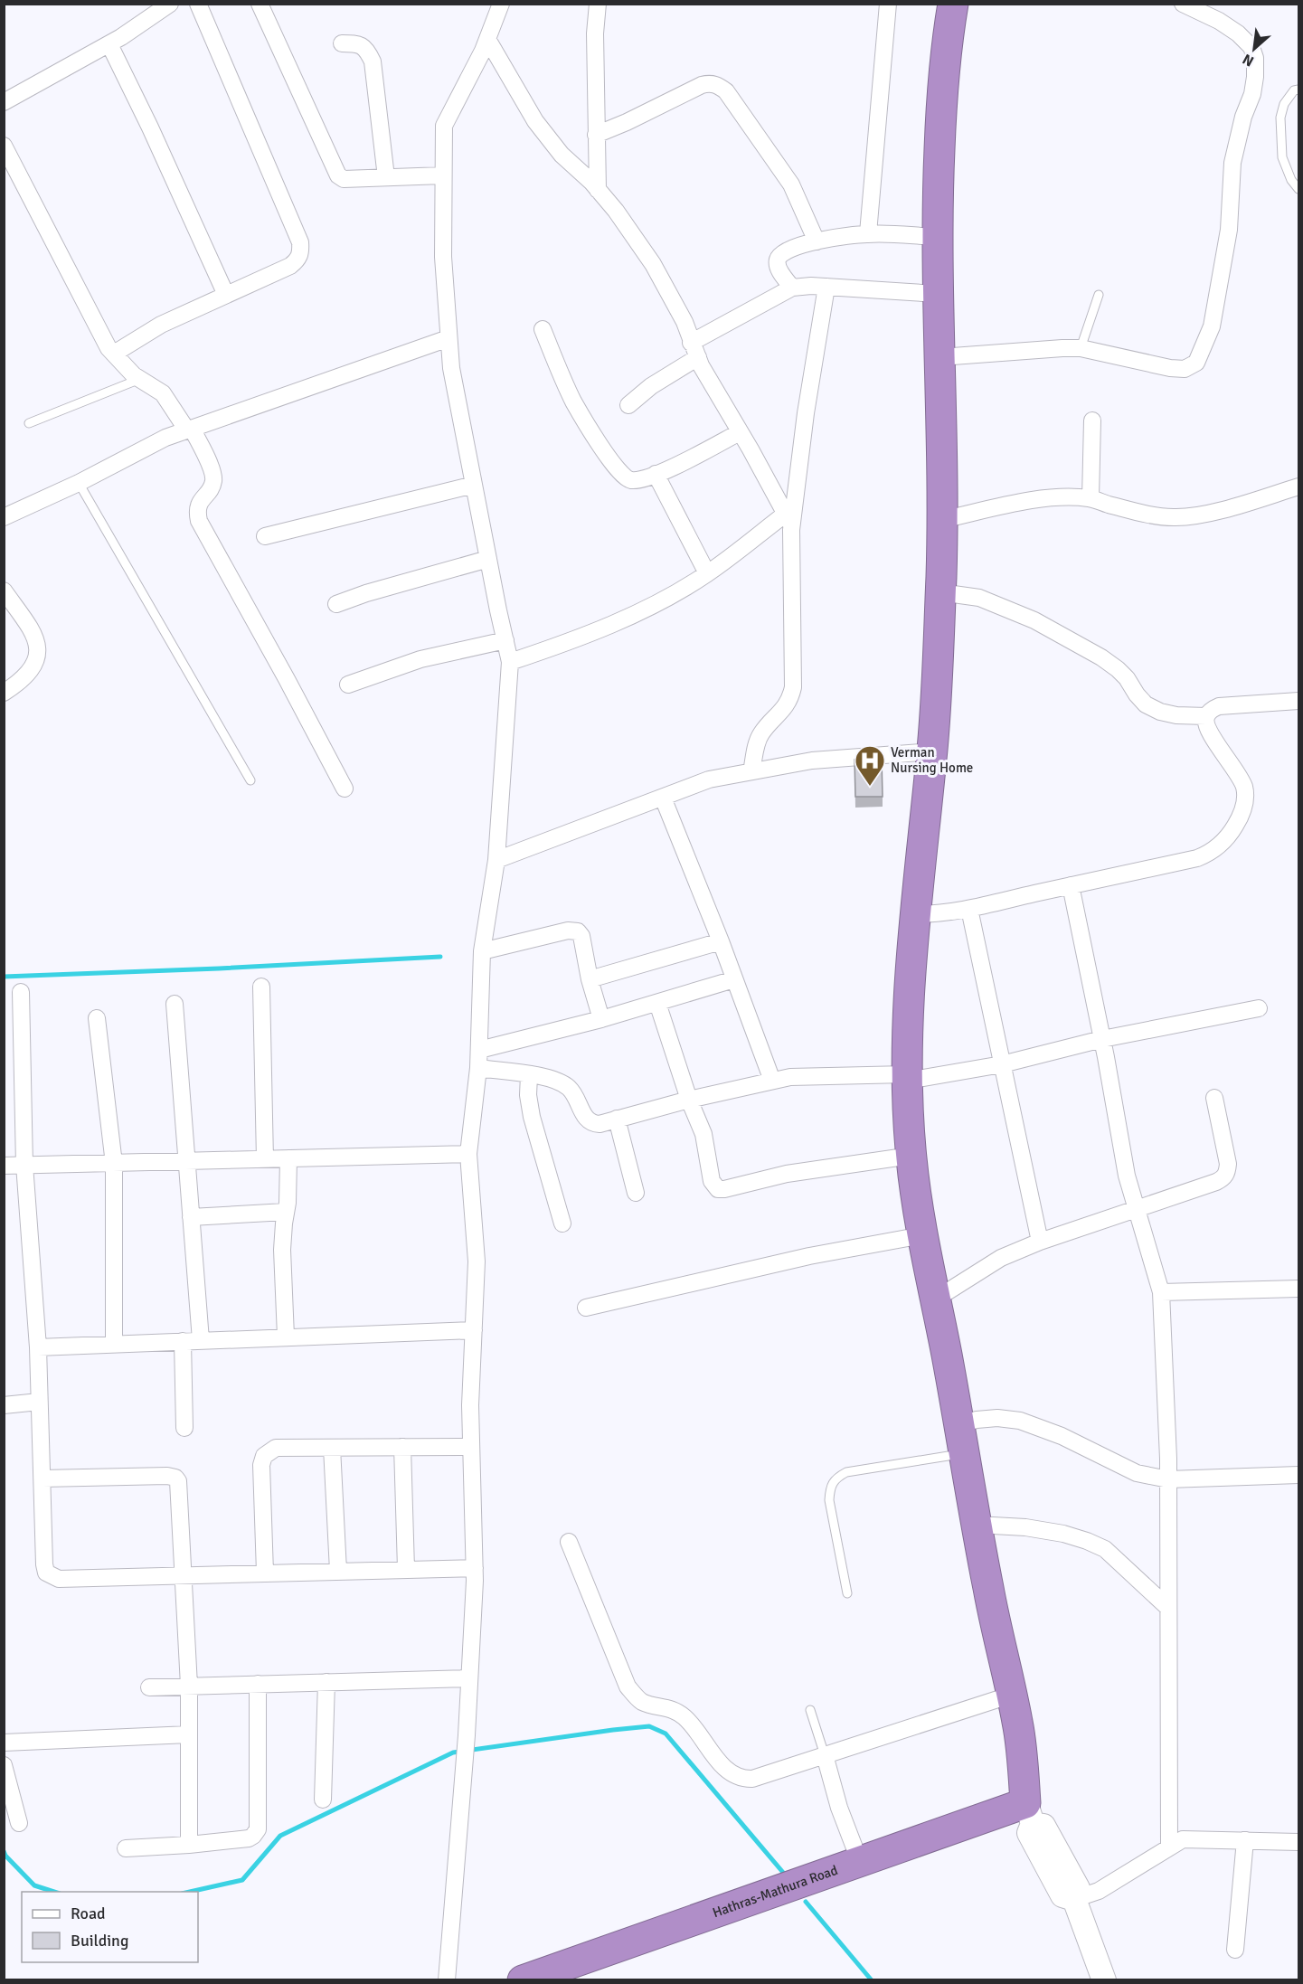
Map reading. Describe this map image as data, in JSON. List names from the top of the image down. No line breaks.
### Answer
{"streets":{"highway":["Hathras-Mathura Road"]},"places":{"hospital":["Verman Nursing Home"]},"legend":["Road","Building"],"north":"bottom left"}
